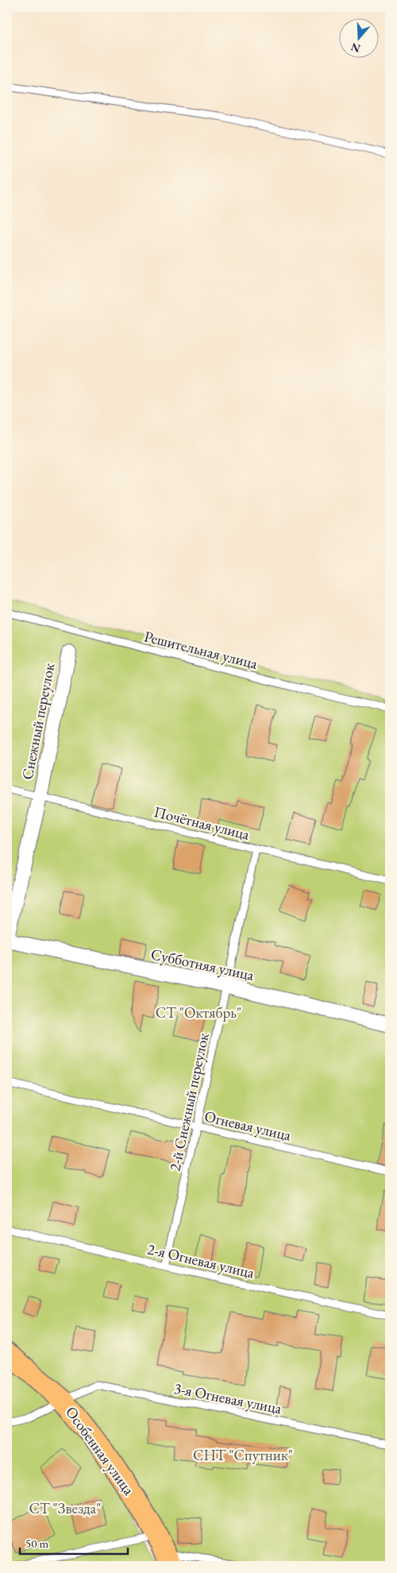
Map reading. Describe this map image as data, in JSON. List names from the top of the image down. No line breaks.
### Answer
{"streets":{"main road":["Особенная улица"],"street":["Снежный переулок","Субботняя улица"],"lane":["Решительная улица","Почётная улица","2-й Снежный переулок","Огневая улица","2-я Огневая улица","3-я Огневая улица"]},"crossings":[["Снежный переулок","Почётная улица"],["Почётная улица","2-й Снежный переулок"],["Субботняя улица","2-й Снежный переулок"],["2-й Снежный переулок","Огневая улица"],["2-й Снежный переулок","2-я Огневая улица"],["3-я Огневая улица","Особенная улица"]],"parks":["СТ \"Октябрь\"","СНТ \"Спутник\"","СТ \"Звезда\""],"scale_bar":"50 m","north":"bottom"}
